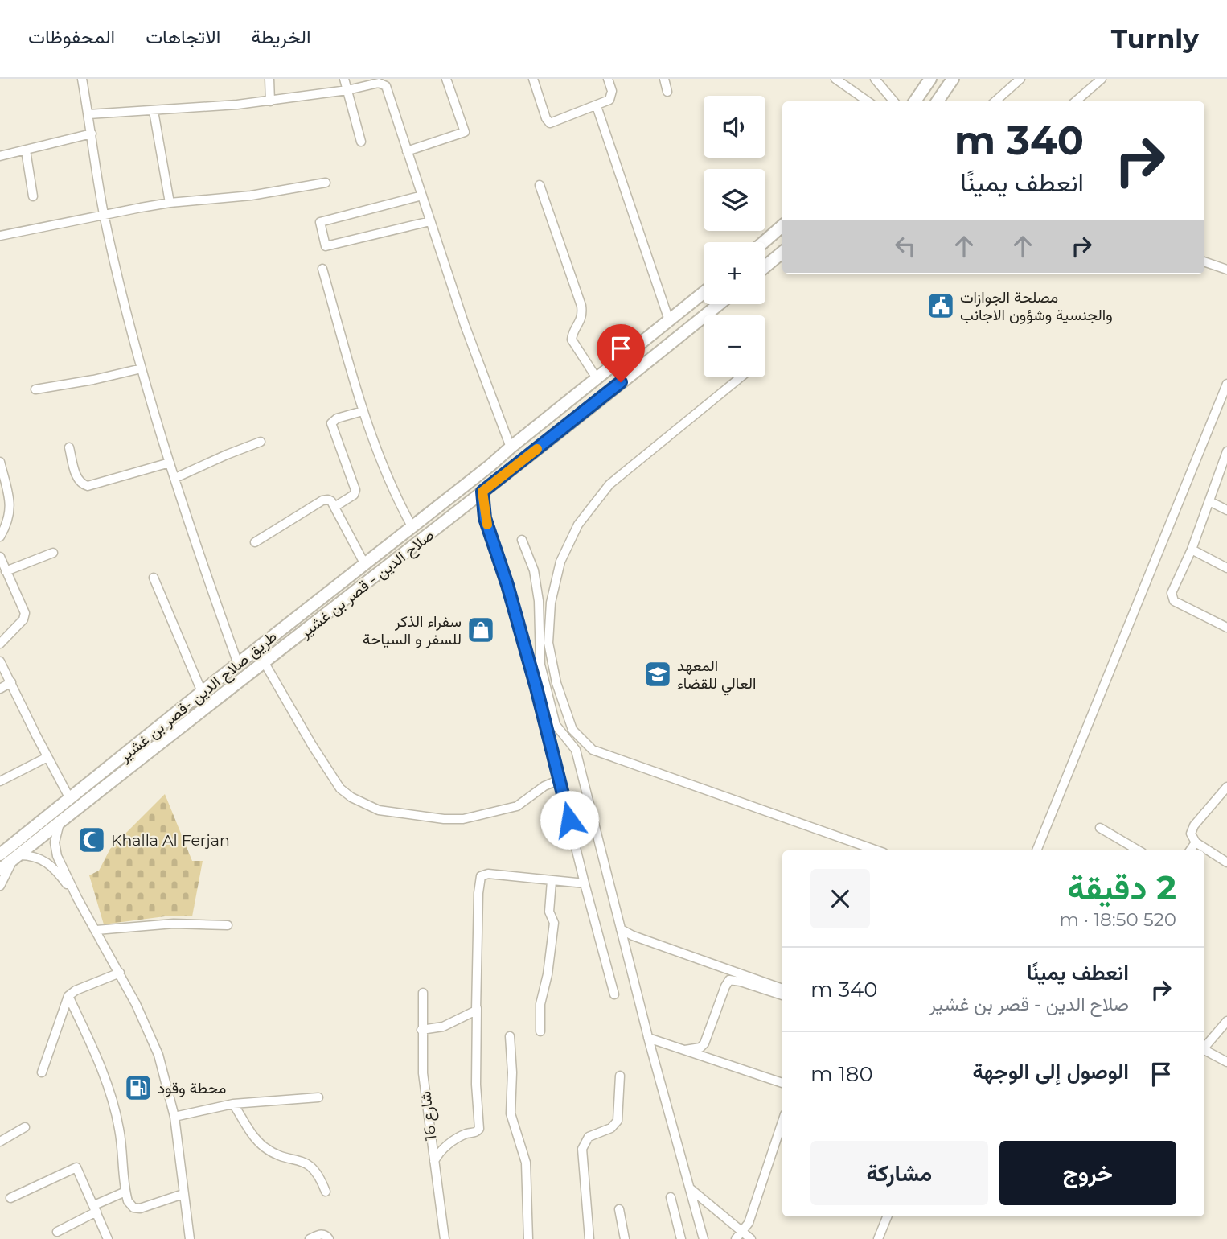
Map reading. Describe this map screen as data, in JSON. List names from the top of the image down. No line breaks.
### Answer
{"streets":{"highway":["صلاح الدين - قصر بن غشير","طريق صلاح الدين -قصر بن غشير"],"street":["شارع 16"]},"places":{"public building":["مصلحة الجوازات والجنسية وشؤون الاجانب"],"shop":["سفراء الذكر للسفر و السياحة"],"school or university":["المعهد العالي للقضاء"],"mosque":["Khalla Al Ferjan"],"fuel station":["محطة وقود"]},"page":{"header":"Turnly","nav":["الخريطة","الاتجاهات","المحفوظات"],"map_buttons":["+","−"],"turn":["340 m","انعطف يمينًا"],"heading":["2 دقيقة","520 m · 18:50"],"list":[{"name":"انعطف يمينًا","note":"صلاح الدين - قصر بن غشير","value":"340 m"},{"name":"الوصول إلى الوجهة","value":"180 m"}],"buttons":["خروج","مشاركة"]}}
